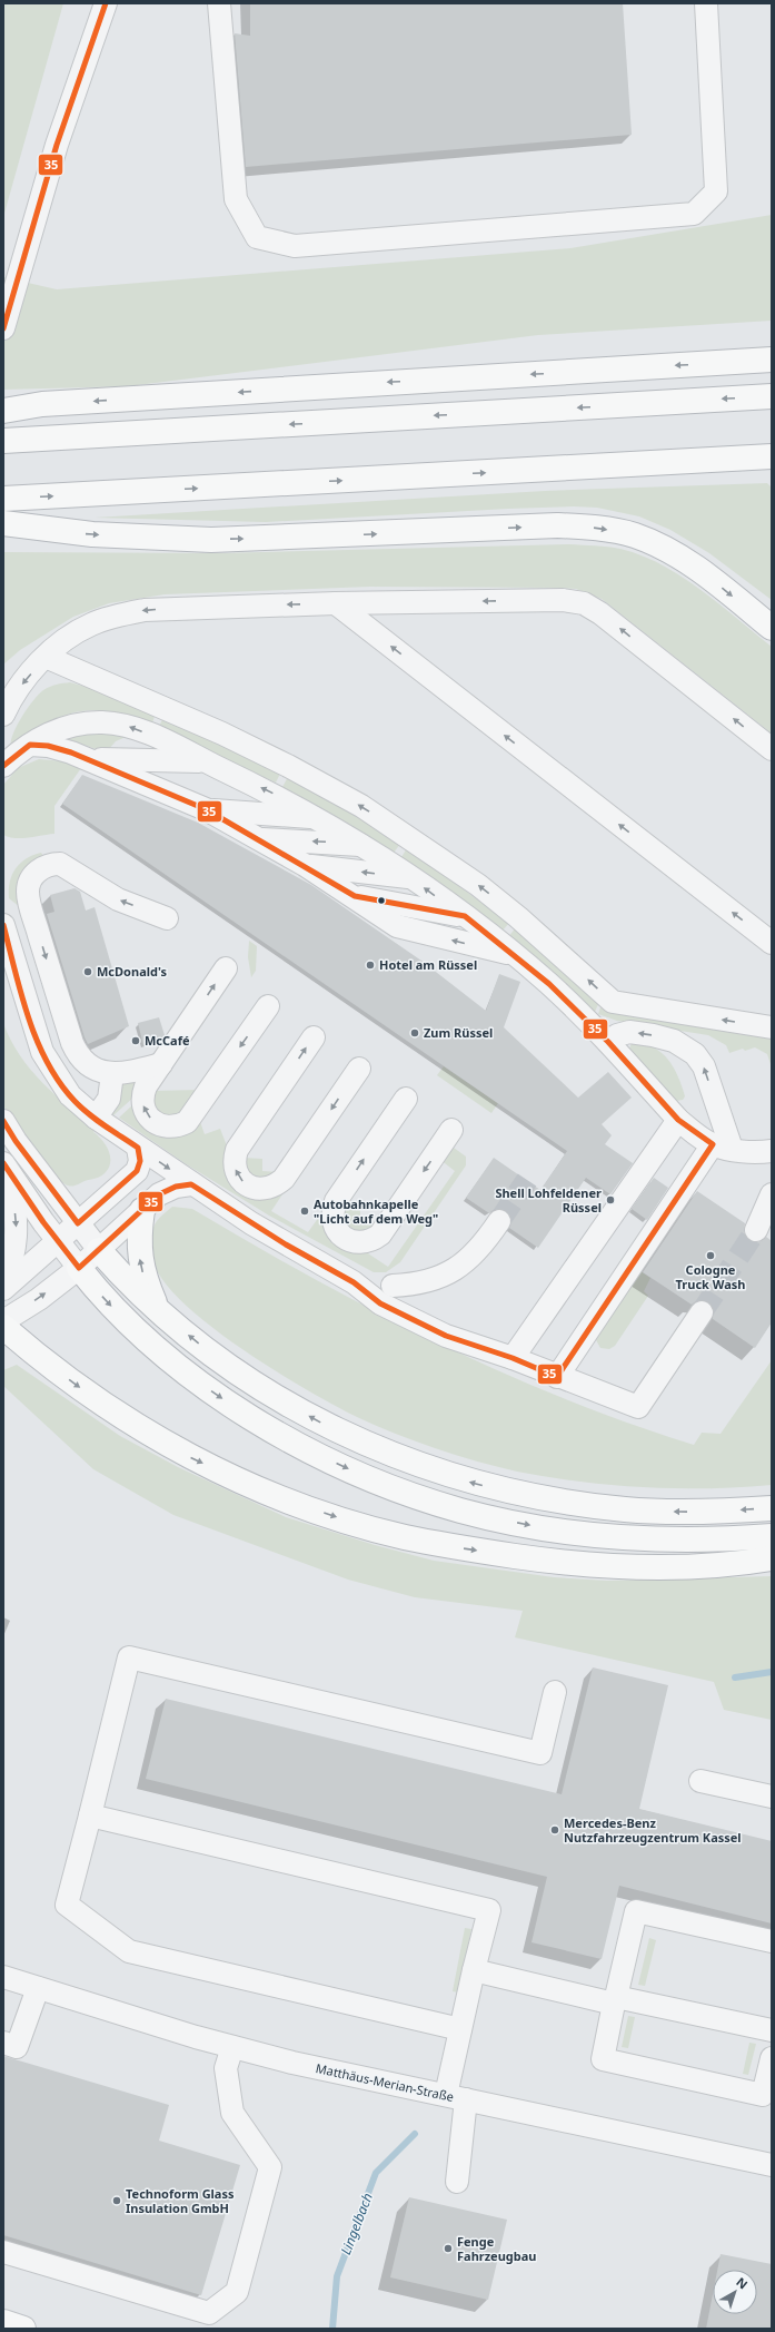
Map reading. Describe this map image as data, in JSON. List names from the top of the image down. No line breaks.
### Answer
{"streets":{"street":["Matthäus-Merian-Straße"]},"water":["Lingelbach"],"places":["Hotel am Rüssel","McDonald's","Zum Rüssel","McCafé","Shell Lohfeldener Rüssel","Autobahnkapelle \"Licht auf dem Weg\"","Cologne Truck Wash","Mercedes-Benz Nutzfahrzeugzentrum Kassel","Technoform Glass Insulation GmbH","Fenge Fahrzeugbau"],"lines":["transit line 35"],"north":"top right"}
